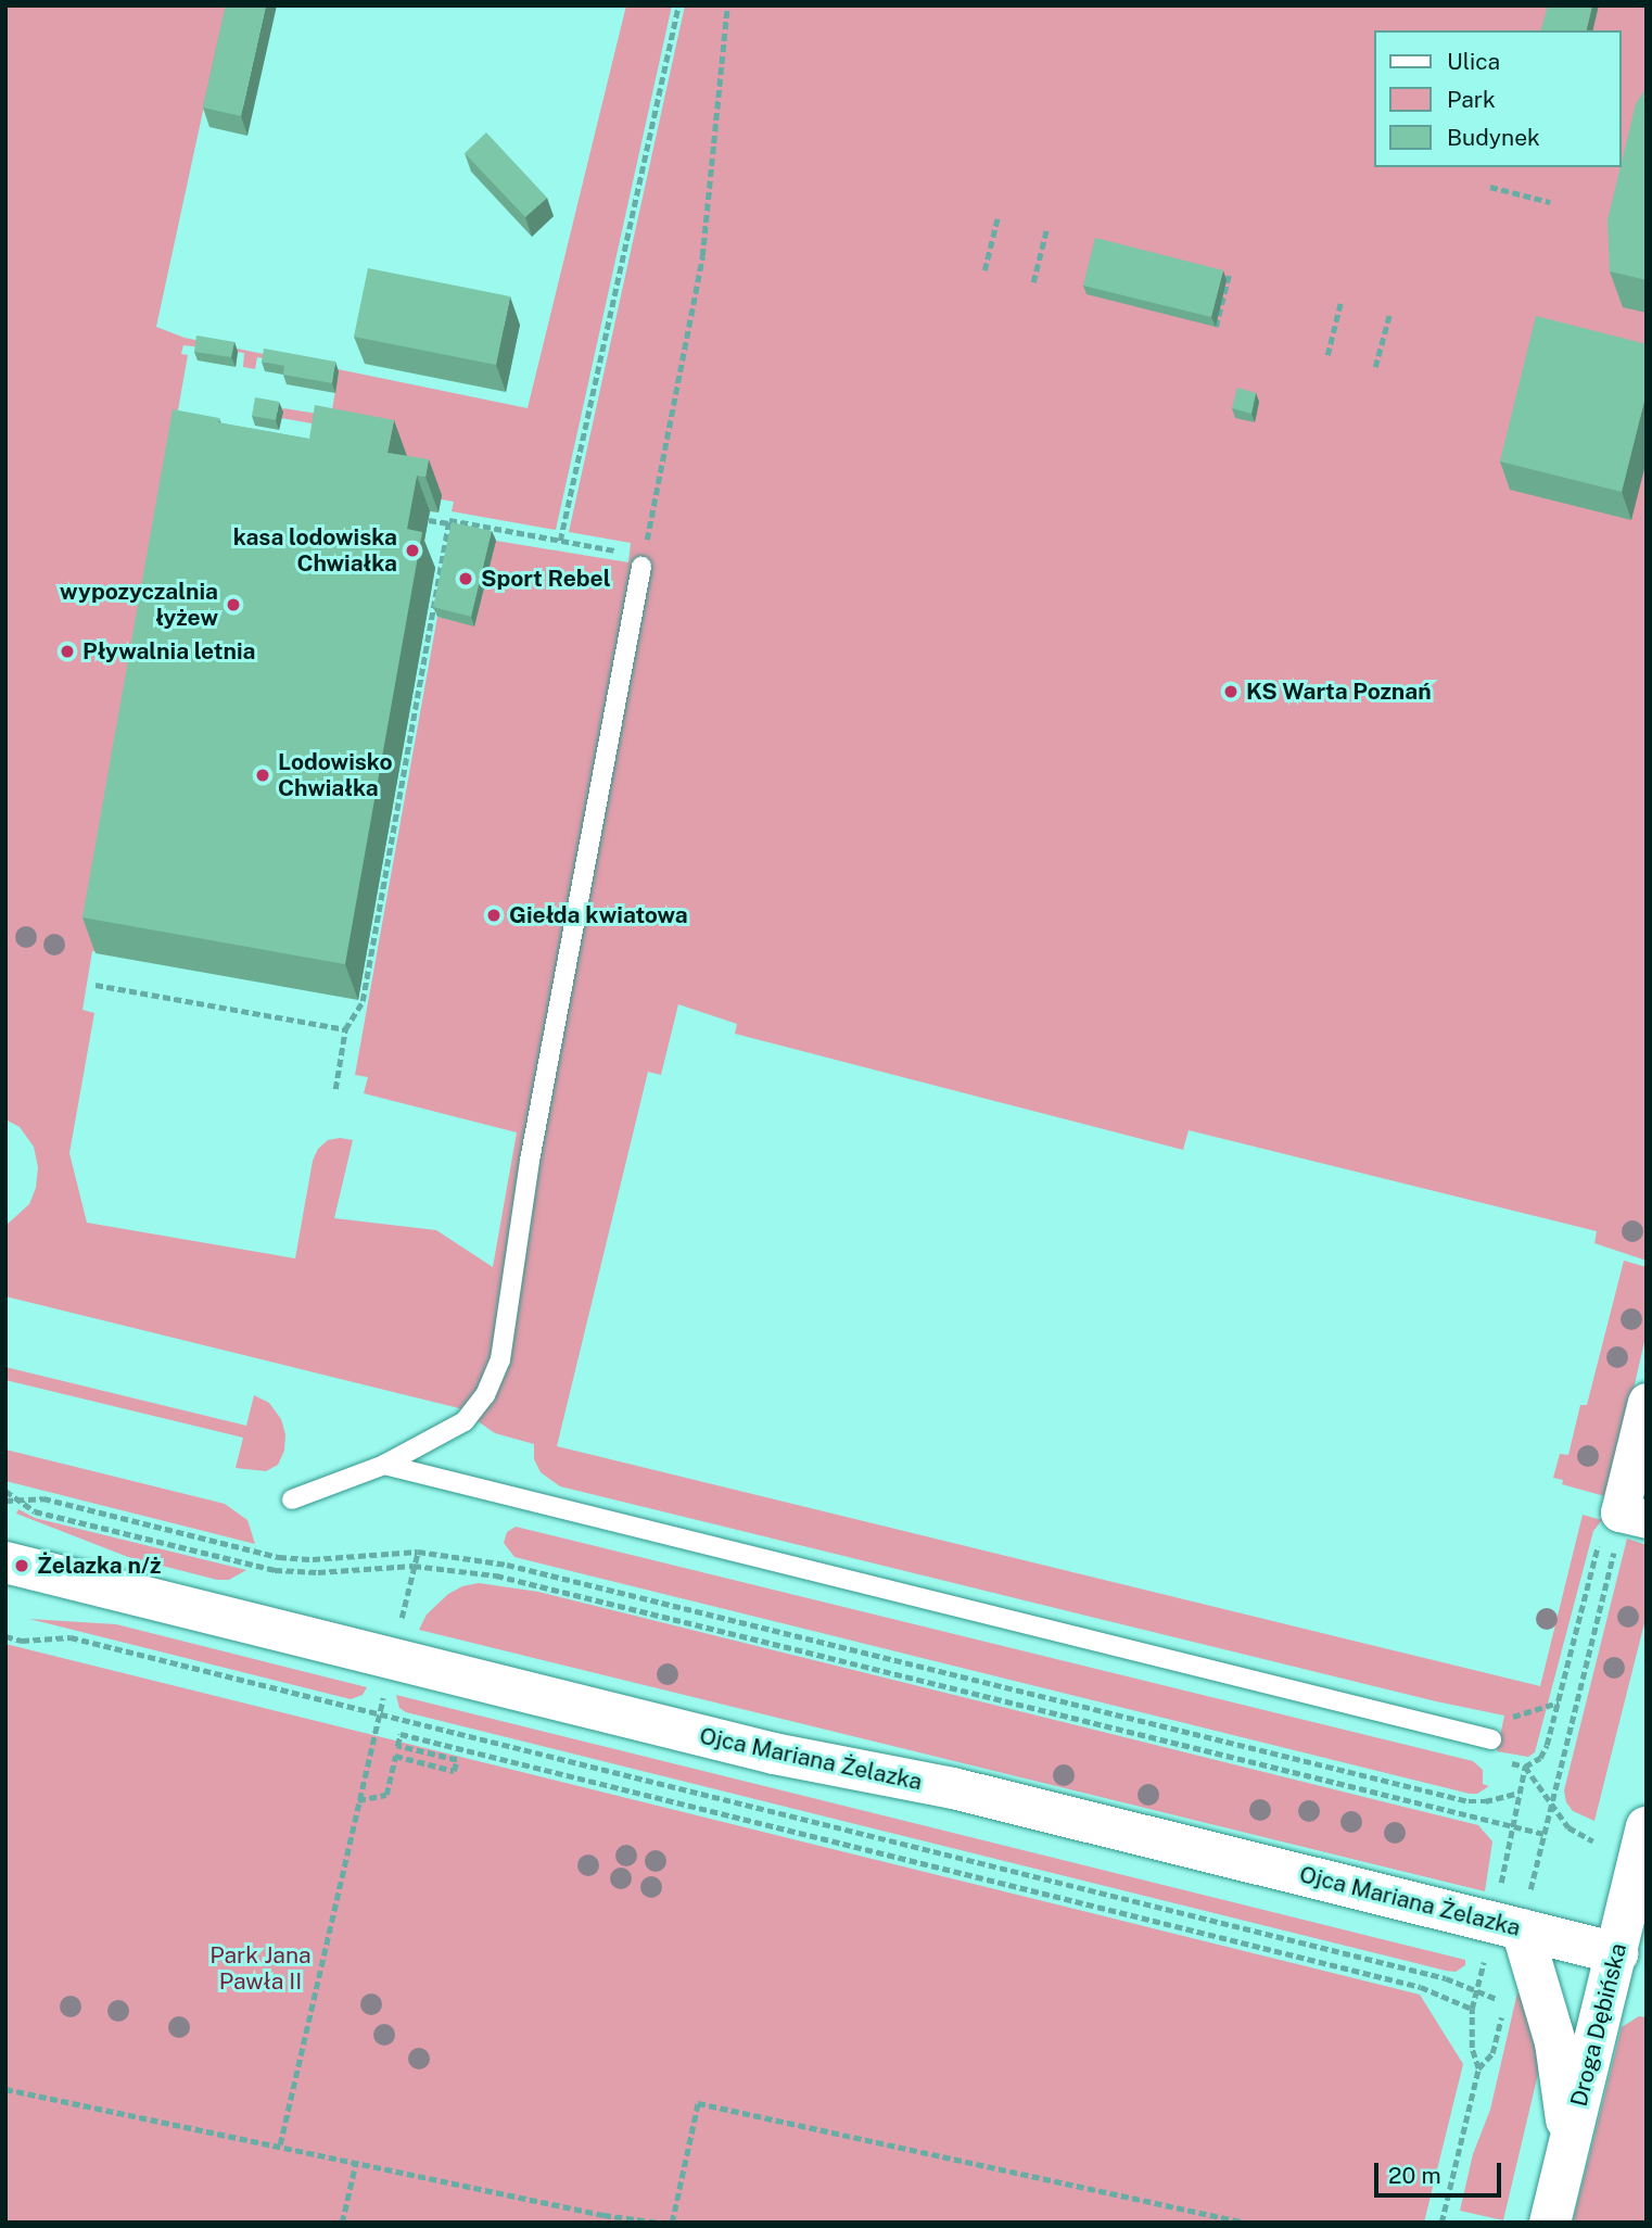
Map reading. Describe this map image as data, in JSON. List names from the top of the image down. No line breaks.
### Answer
{"streets":{"street":["Ojca Mariana Żelazka","Droga Dębińska"]},"crossings":[["Ojca Mariana Żelazka","Droga Dębińska"]],"parks":["Park Jana Pawła II"],"places":["kasa lodowiska Chwiałka","Sport Rebel","wypozyczalnia łyżew","Pływalnia letnia","KS Warta Poznań","Lodowisko Chwiałka","Giełda kwiatowa","Żelazka n/ż"],"legend":["Ulica","Park","Budynek"],"scale_bar":"20 m"}
